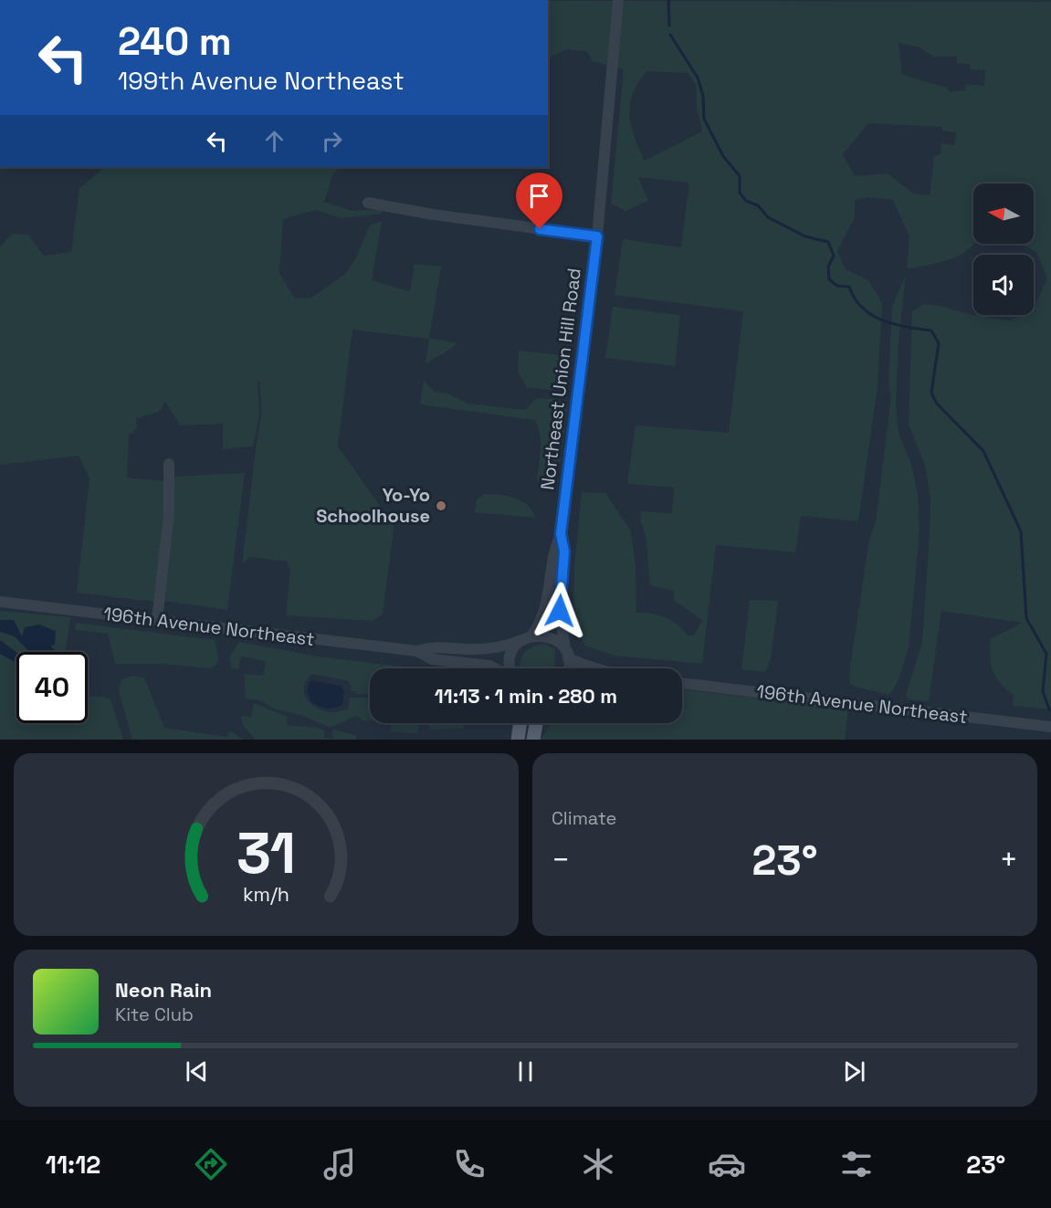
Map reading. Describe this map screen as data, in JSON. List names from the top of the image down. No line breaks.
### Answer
{"streets":{"street":["Northeast Union Hill Road","196th Avenue Northeast"]},"crossings":[["Northeast Union Hill Road","196th Avenue Northeast"]],"places":["Yo-Yo Schoolhouse"],"north":"left","page":{"turn":["240 m","199th Avenue Northeast"],"limit":"40","trip":"11:13 · 1 min · 280 m","tile":"Climate","heat":["−","23°","+"],"song":["Neon Rain","Kite Club"],"tabs":["11:12","23°"],"gauge":["31","km/h"]}}
